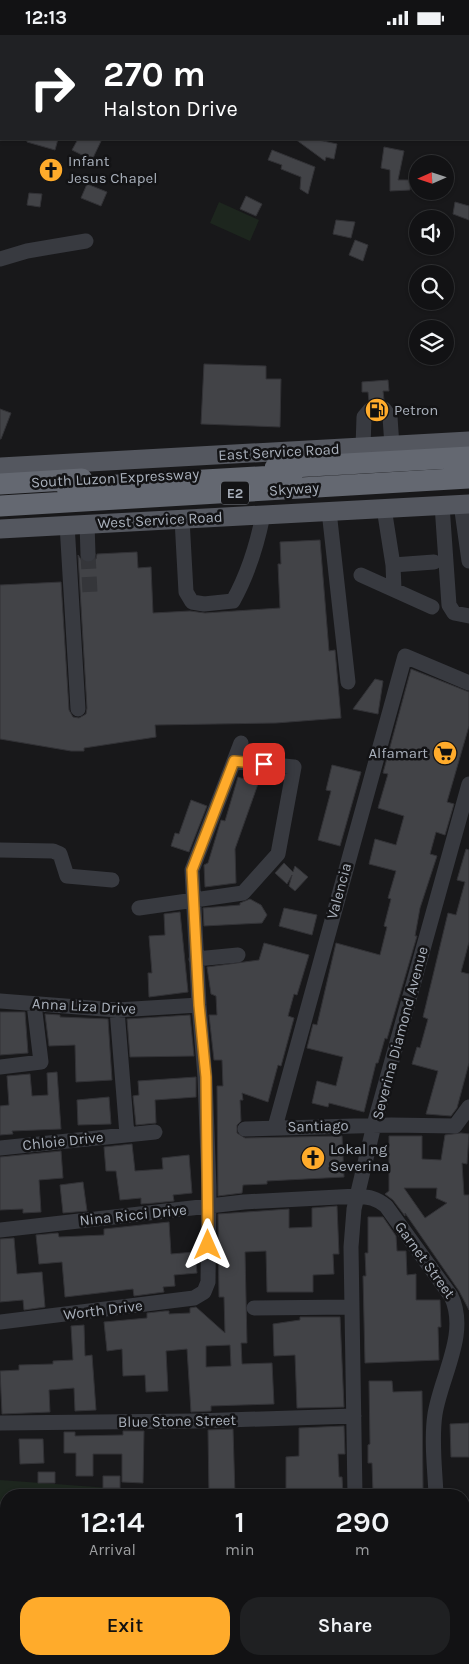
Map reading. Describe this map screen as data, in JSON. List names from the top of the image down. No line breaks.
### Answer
{"streets":{"highway":["South Luzon Expressway","Skyway","E2"],"main road":["East Service Road","West Service Road"],"street":["Valencia","Anna Liza Drive","Severina Diamond Avenue","Santiago","Chloie Drive","Nina Ricci Drive","Garnet Street","Worth Drive","Blue Stone Street"]},"crossings":[["South Luzon Expressway","West Service Road"],["Valencia","Santiago"],["Severina Diamond Avenue","Santiago"],["Severina Diamond Avenue","Nina Ricci Drive"],["Severina Diamond Avenue","Garnet Street"],["Severina Diamond Avenue","Blue Stone Street"],["Nina Ricci Drive","Garnet Street"],["Nina Ricci Drive","Worth Drive"]],"places":{"church":["Infant Jesus Chapel","Lokal ng Severina"],"fuel station":["Petron"],"supermarket":["Alfamart"]},"north":"left","page":{"status":"12:13","turn":["270 m","Halston Drive"],"eta":["12:14","Arrival","1","min","290","m"],"buttons":["Exit","Share"]}}
